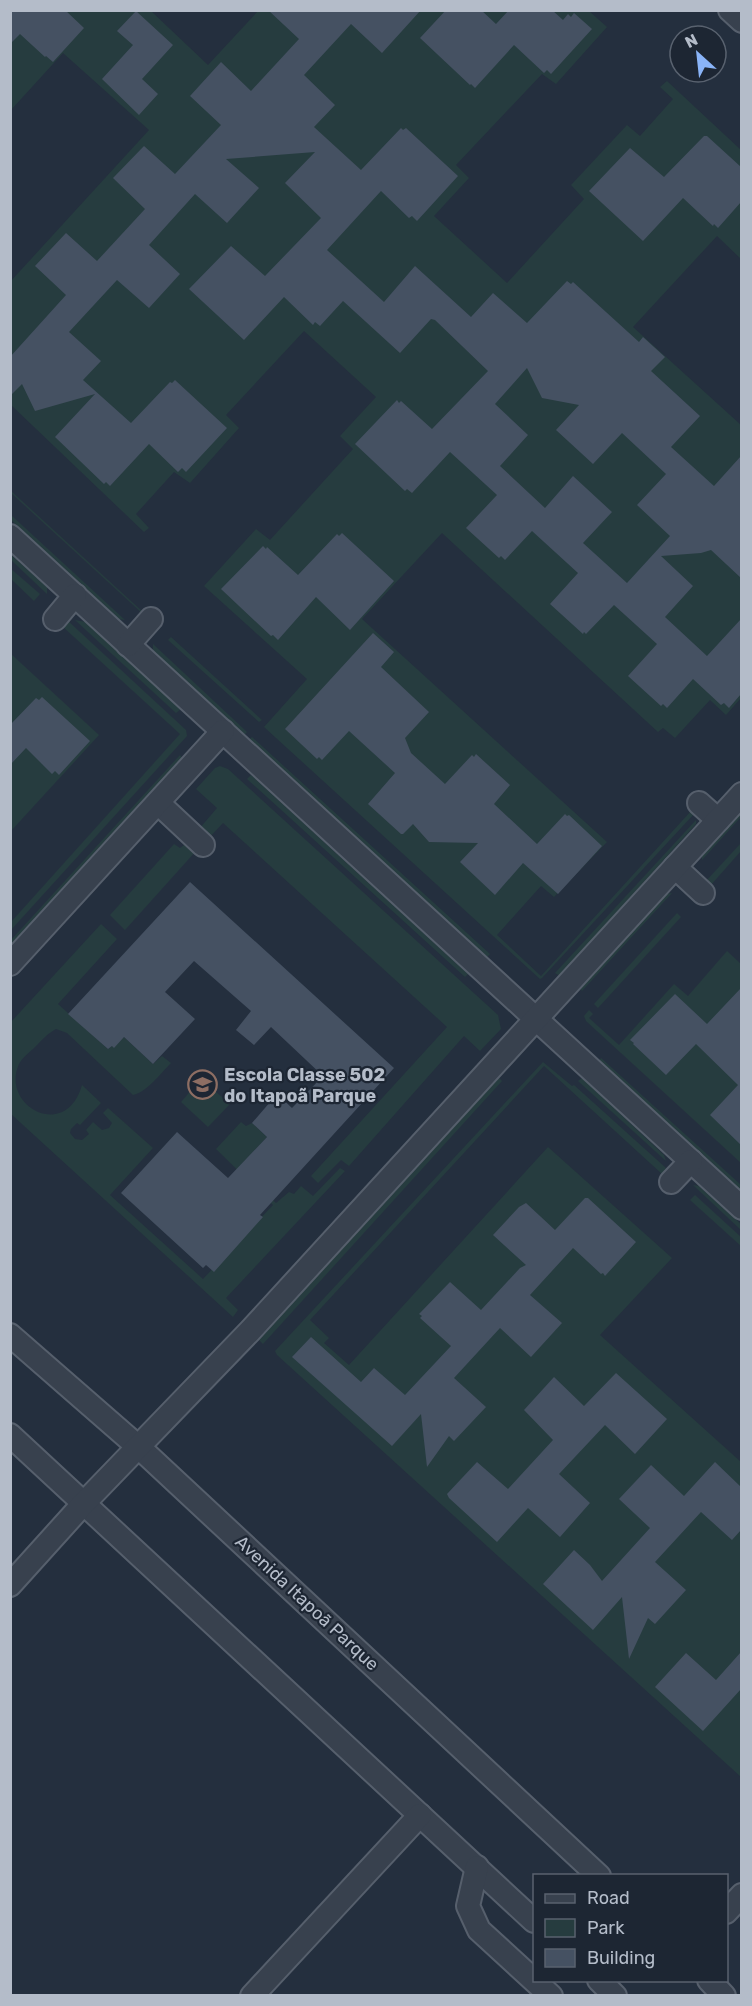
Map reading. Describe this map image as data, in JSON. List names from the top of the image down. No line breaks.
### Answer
{"streets":{"street":["Avenida Itapoã Parque"]},"places":{"school or university":["Escola Classe 502 do Itapoã Parque"]},"legend":["Road","Park","Building"],"north":"top left"}
